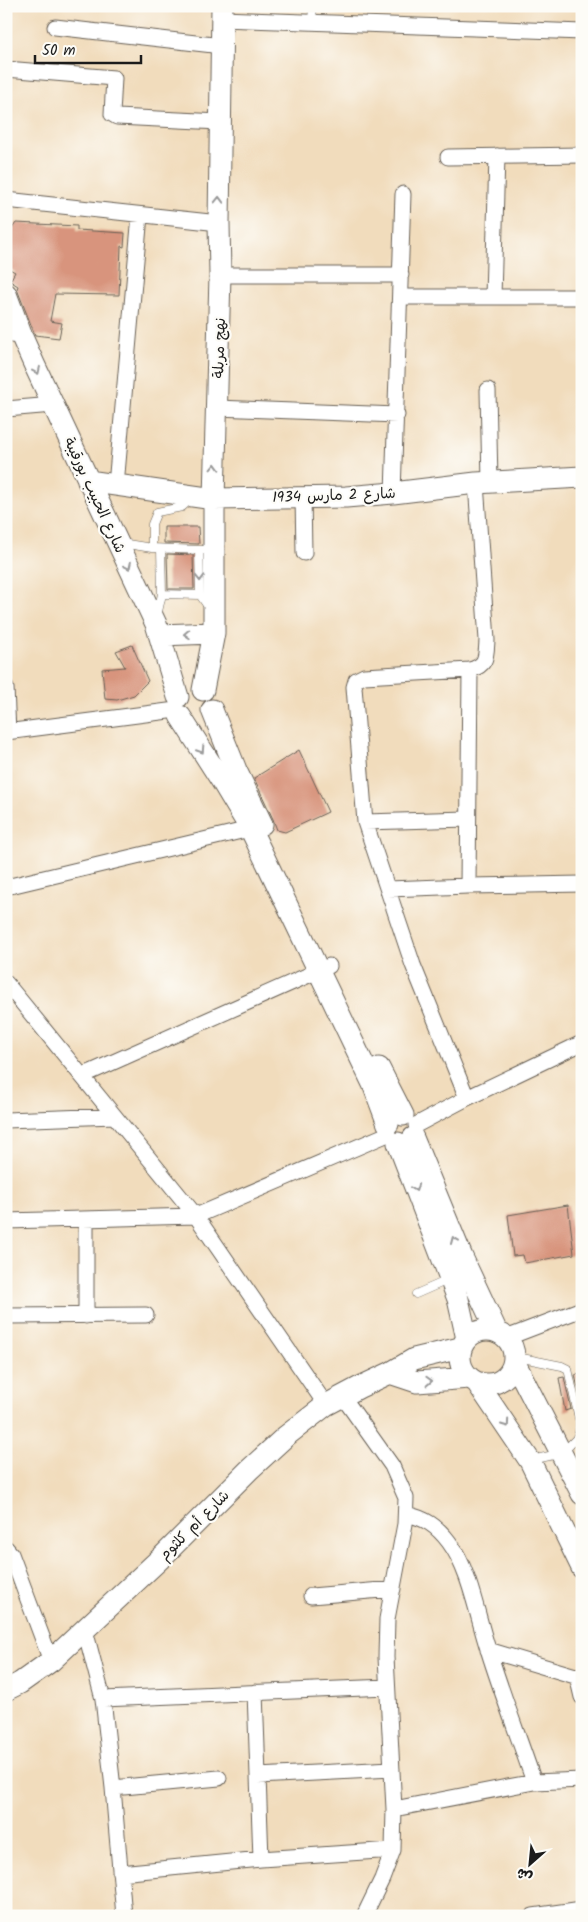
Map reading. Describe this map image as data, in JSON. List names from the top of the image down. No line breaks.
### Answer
{"streets":{"main road":["نهج مربلة","شارع الحبيب بورقيبة","شارع 2 مارس 1934","شارع أم كلثوم"]},"crossings":[["نهج مربلة","شارع الحبيب بورقيبة"],["نهج مربلة","شارع 2 مارس 1934"],["شارع الحبيب بورقيبة","شارع 2 مارس 1934"]],"scale_bar":"50 m","north":"bottom left"}
